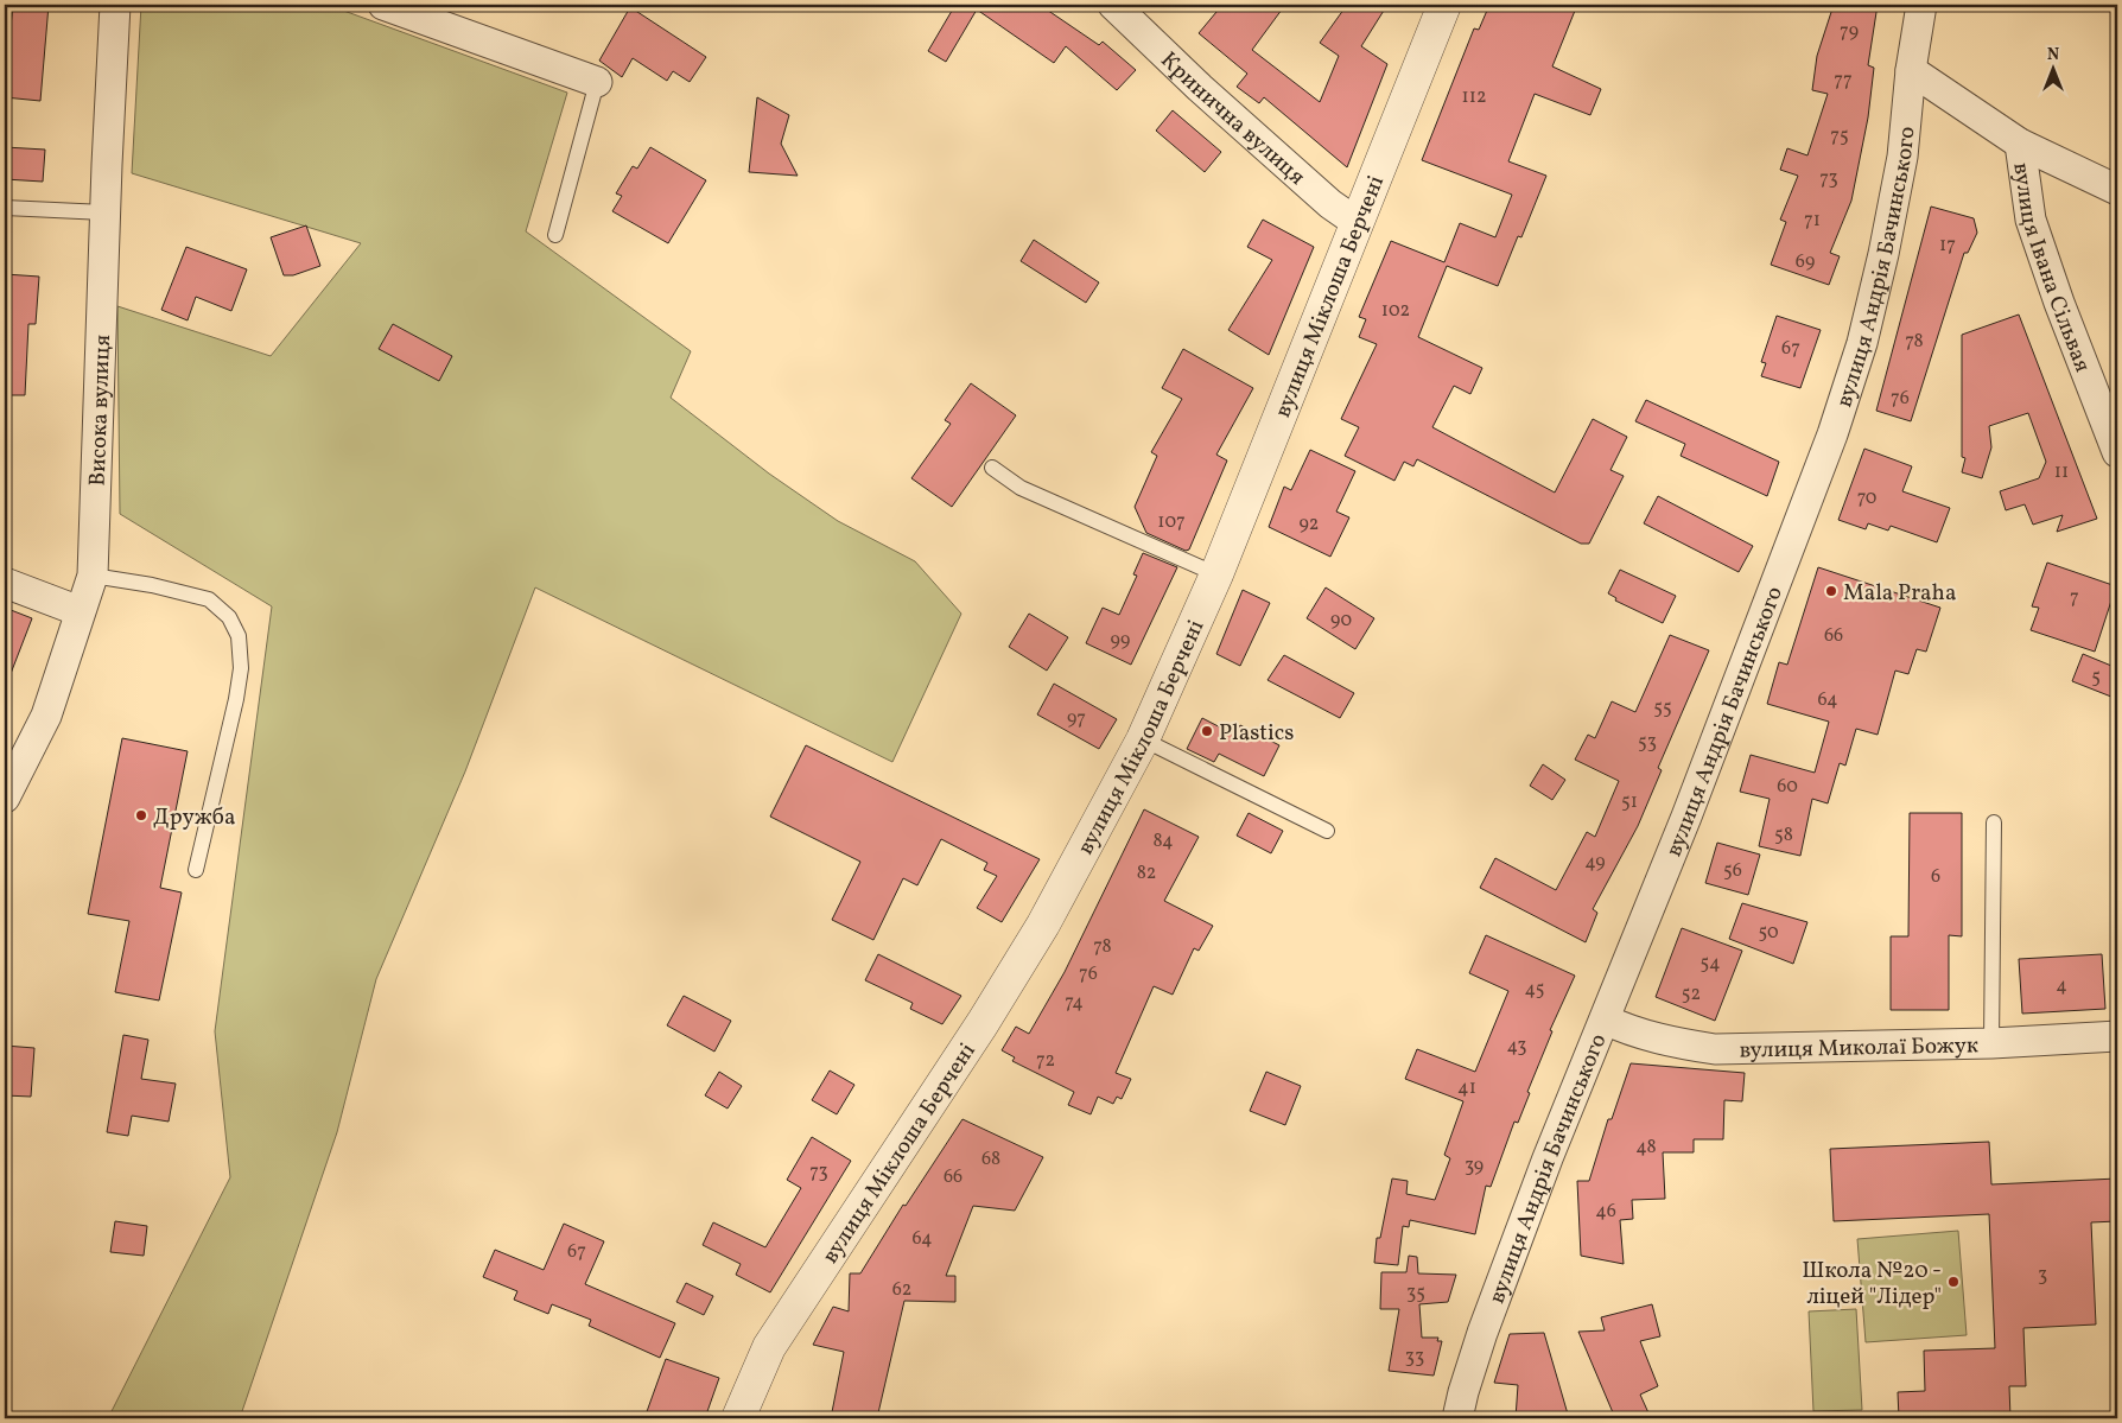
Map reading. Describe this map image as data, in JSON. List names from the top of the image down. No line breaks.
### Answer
{"streets":{"street":["Кринична вулиця","вулиця Івана Сільвая","вулиця Андрія Бачинського","вулиця Міклоша Берчені","Висока вулиця","вулиця Миколаї Божук"]},"crossings":[["Кринична вулиця","вулиця Міклоша Берчені"],["вулиця Андрія Бачинського","вулиця Миколаї Божук"]],"places":["Mala Praha","Plastics","Дружба","Школа №20 - ліцей \"Лідер\""],"house_numbers":["79","77","112","75","73","71","17","69","102","78","67","76","11","70","107","92","7","90","66","99","5","64","55","97","53","60","51","58","84","49","56","82","6","50","78","54","76","4","45","52","74","43","72","41","48","68","39","73","66","46","64","67","3","62","35","33"],"north":"top"}
